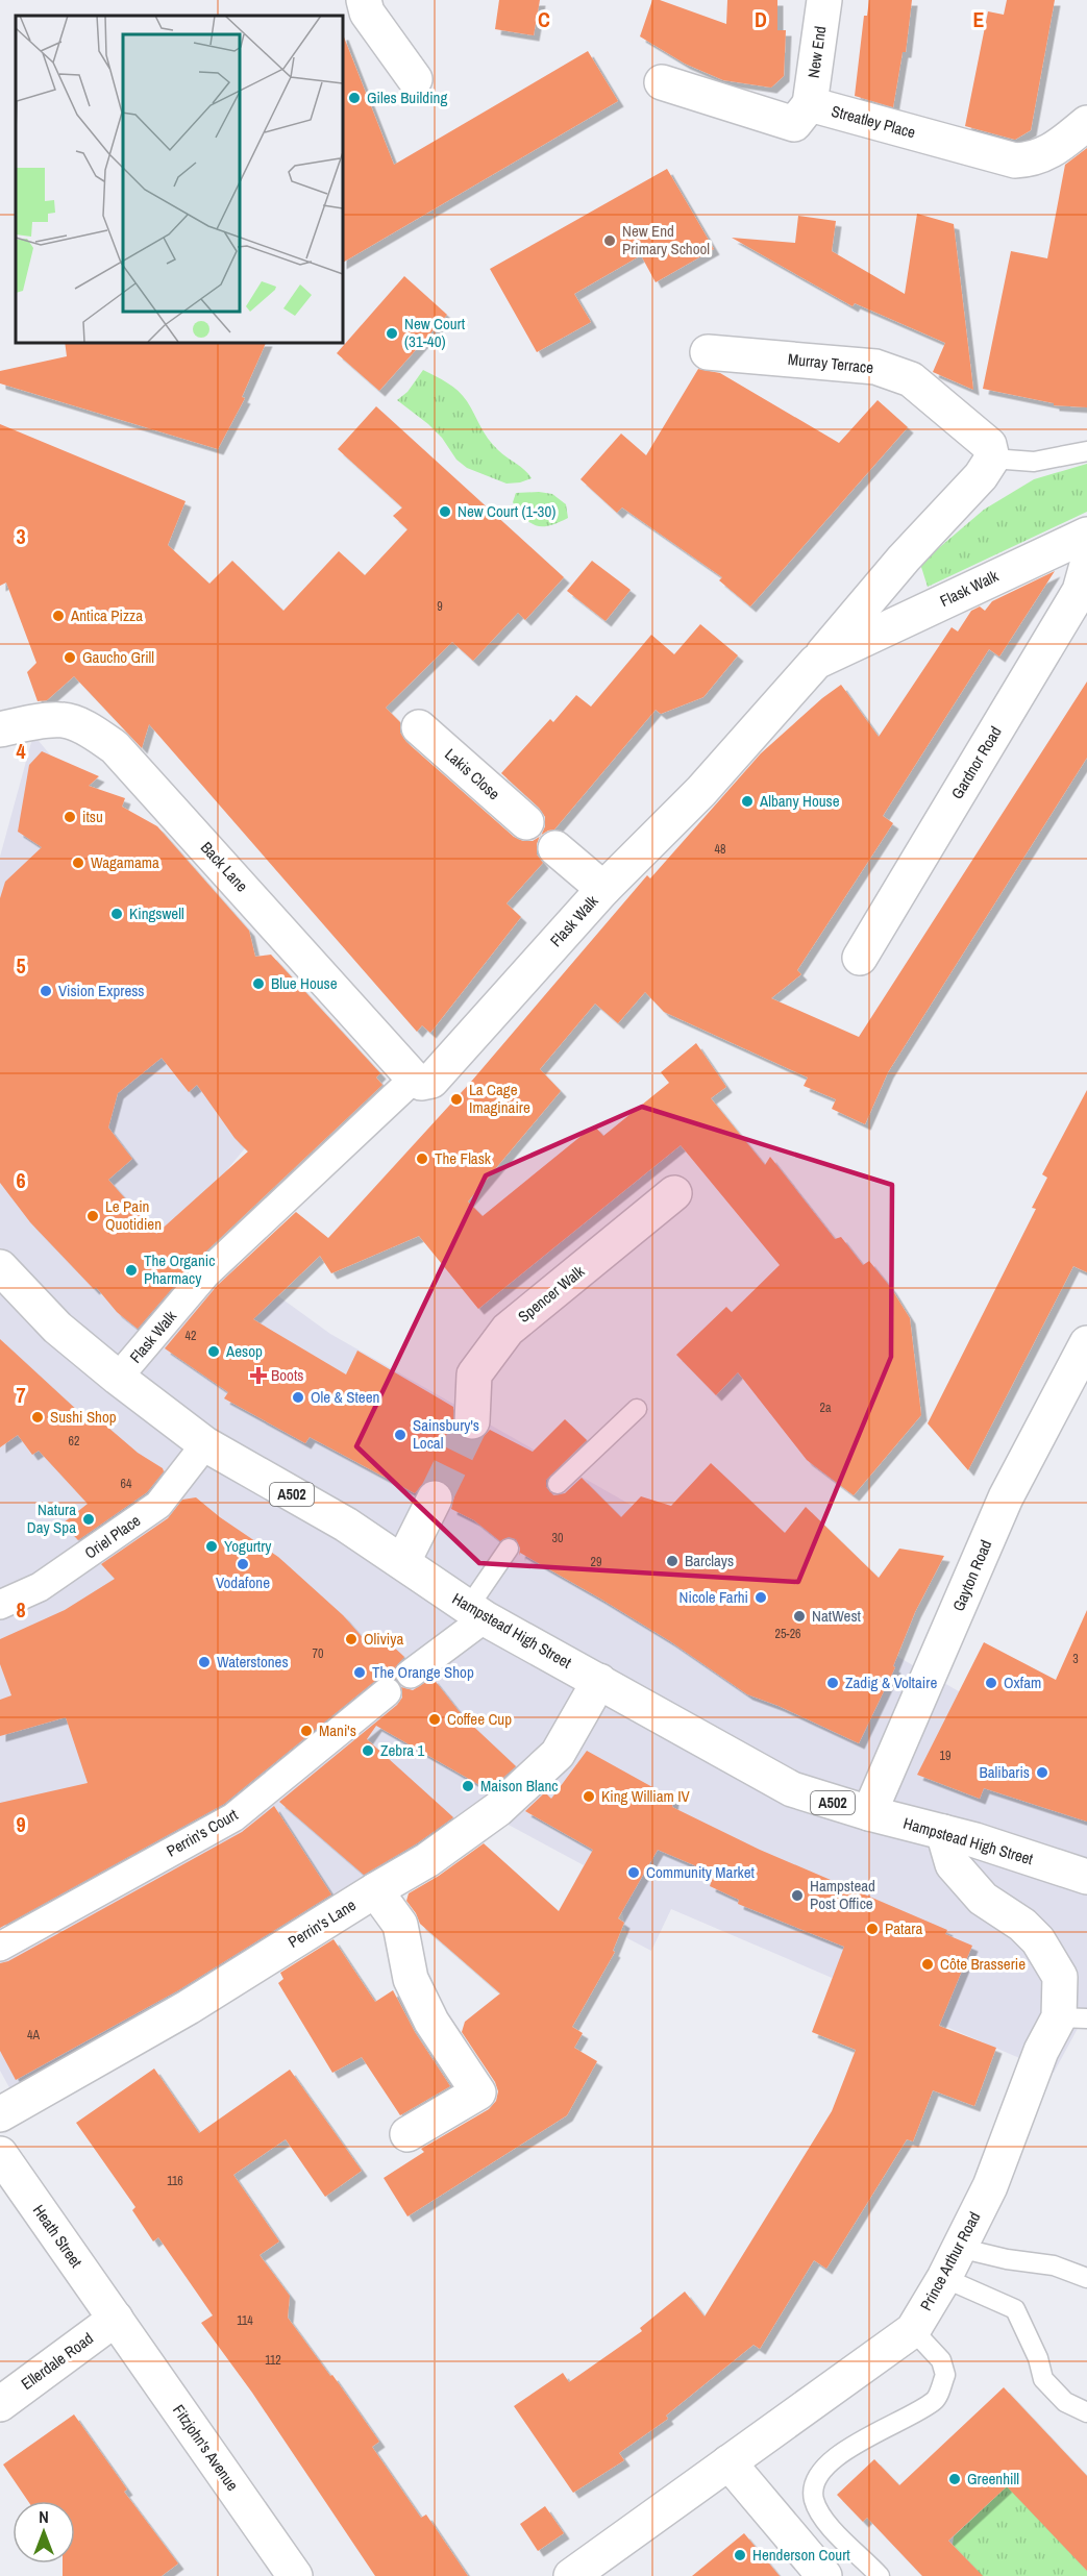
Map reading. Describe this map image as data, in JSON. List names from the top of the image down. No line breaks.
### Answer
{"streets":{"street":["New End","Streatley Place","Murray Terrace","Flask Walk","Gardnor Road","Lakis Close","Back Lane","Spencer Walk","A502","Oriel Place","Gayton Road","Hampstead High Street","Perrin's Court","Perrin's Lane","Heath Street","Prince Arthur Road","Ellerdale Road","Fitzjohn's Avenue"]},"crossings":[["New End","Streatley Place"],["Flask Walk","Gardnor Road"],["Flask Walk","Back Lane"],["Flask Walk","Hampstead High Street"],["Oriel Place","Hampstead High Street"],["Gayton Road","Hampstead High Street"],["Hampstead High Street","Perrin's Lane"],["Hampstead High Street","Prince Arthur Road"],["Heath Street","Ellerdale Road"],["Heath Street","Fitzjohn's Avenue"],["Ellerdale Road","Fitzjohn's Avenue"]],"places":{"other":["Giles Building","New End Primary School","New Court (31-40)","New Court (1-30)","Antica Pizza","Gaucho Grill","Albany House","itsu","Wagamama","Kingswell","Blue House","Vision Express","La Cage Imaginaire","The Flask","Le Pain Quotidien","The Organic Pharmacy","Aesop","Ole & Steen","Sushi Shop","Sainsbury's Local","Natura Day Spa","Yogurtry","Barclays","Vodafone","Nicole Farhi","NatWest","Oliviya","Waterstones","The Orange Shop","Zadig & Voltaire","Oxfam","Coffee Cup","Mani's","Zebra 1","Balibaris","Maison Blanc","King William IV","Community Market","Hampstead Post Office","Patara","Côte Brasserie","Greenhill","Henderson Court"],"health":["Boots"]},"house_numbers":["9","48","42","2a","62","64","30","29","25-26","70","3","19","4A","116","114","112"],"north":"top","grid":{"columns":["C","D","E"],"rows":["3","4","5","6","7","8","9"]}}
